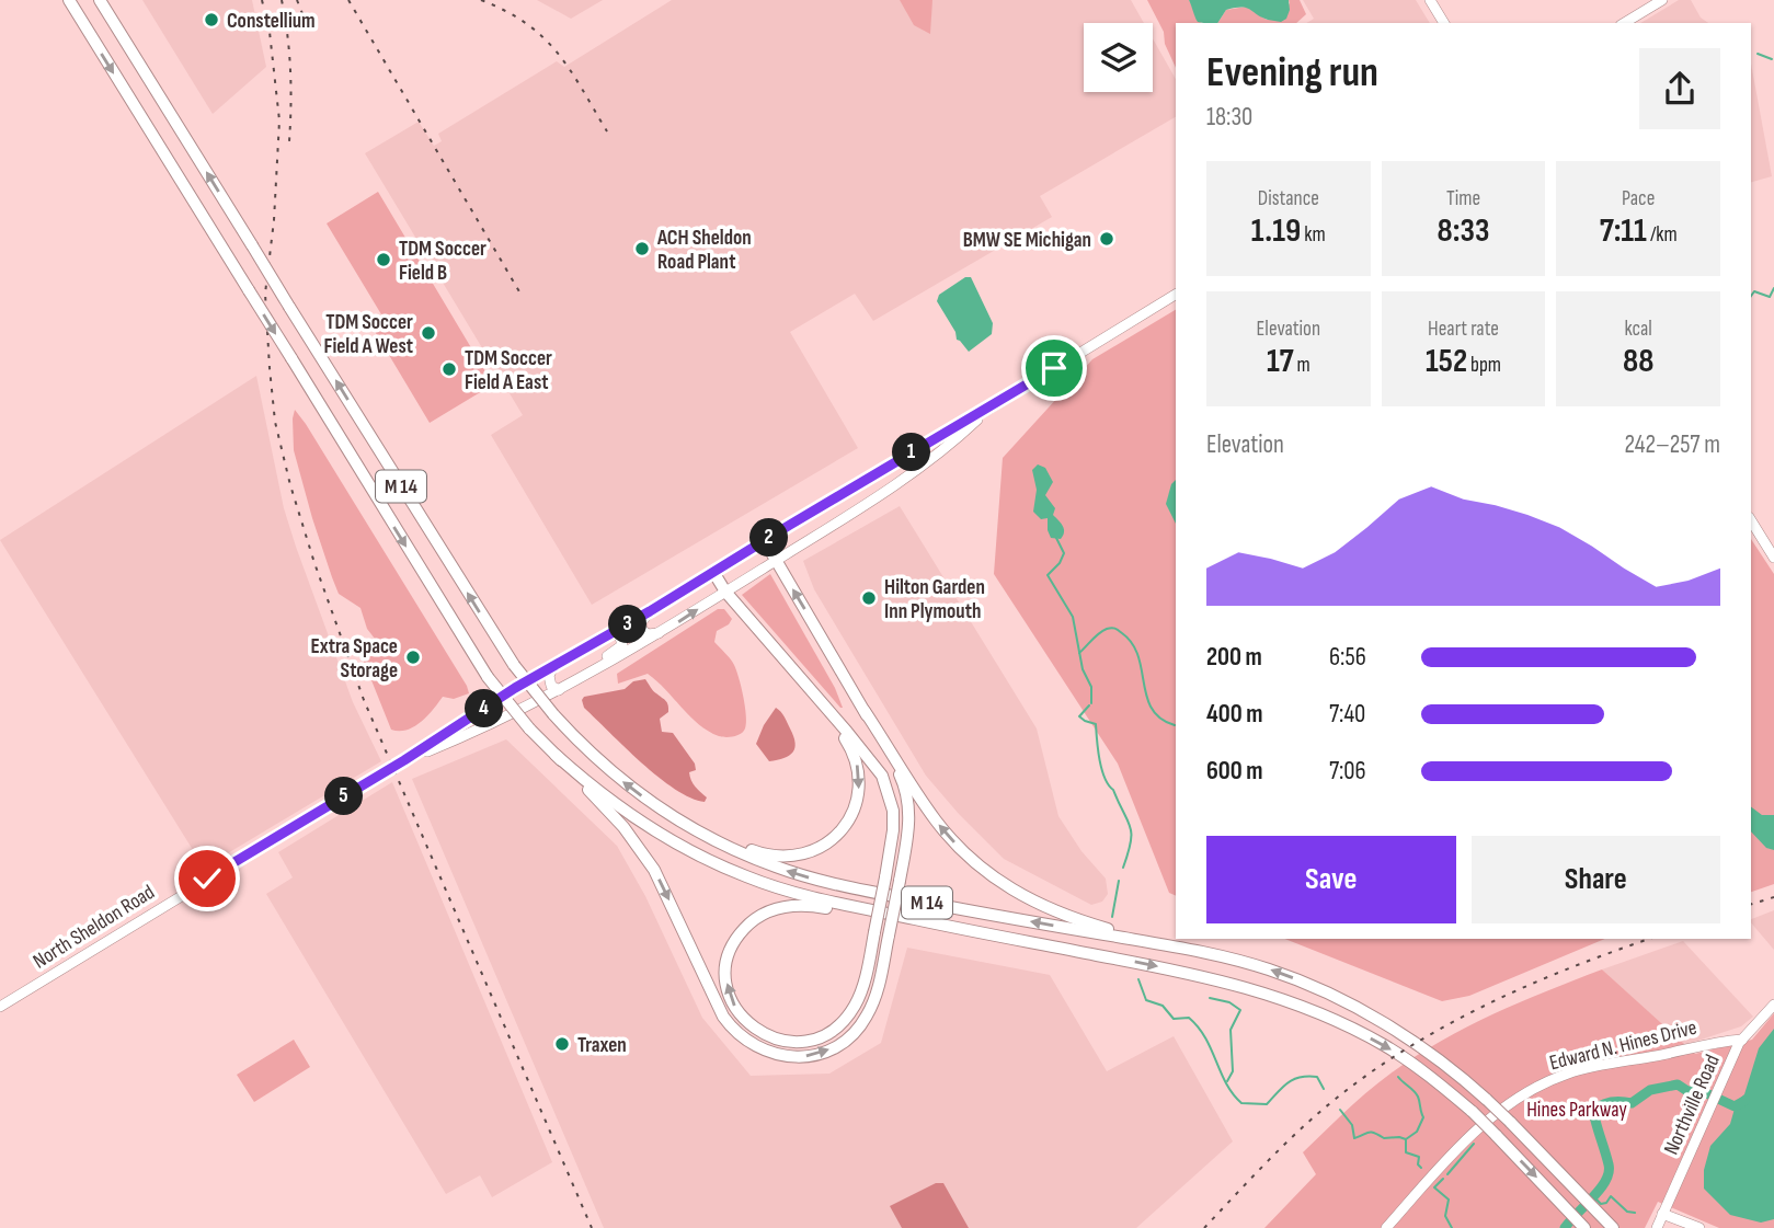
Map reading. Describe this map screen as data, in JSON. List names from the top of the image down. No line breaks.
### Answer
{"streets":{"highway":["M 14"],"main road":["North Sheldon Road","Edward N. Hines Drive","Northville Road"]},"crossings":[["Edward N. Hines Drive","Northville Road"]],"parks":["Hines Parkway"],"places":["Constellium","BMW SE Michigan","ACH Sheldon Road Plant","TDM Soccer Field B","TDM Soccer Field A West","TDM Soccer Field A East","Hilton Garden Inn Plymouth","Extra Space Storage","Traxen"],"page":{"heading":["Evening run","18:30"],"stats":[["Distance","1.19 km"],["Time","8:33"],["Pace","7:11 /km"],["Elevation","17 m"],["Heart rate","152 bpm"],["kcal","88"]],"chart":["Elevation","242–257 m"],"pins":["1","2","3","4","5"],"list":[{"name":"200 m","note":"6:56"},{"name":"400 m","note":"7:40"},{"name":"600 m","note":"7:06"}],"buttons":["Save","Share"]}}
